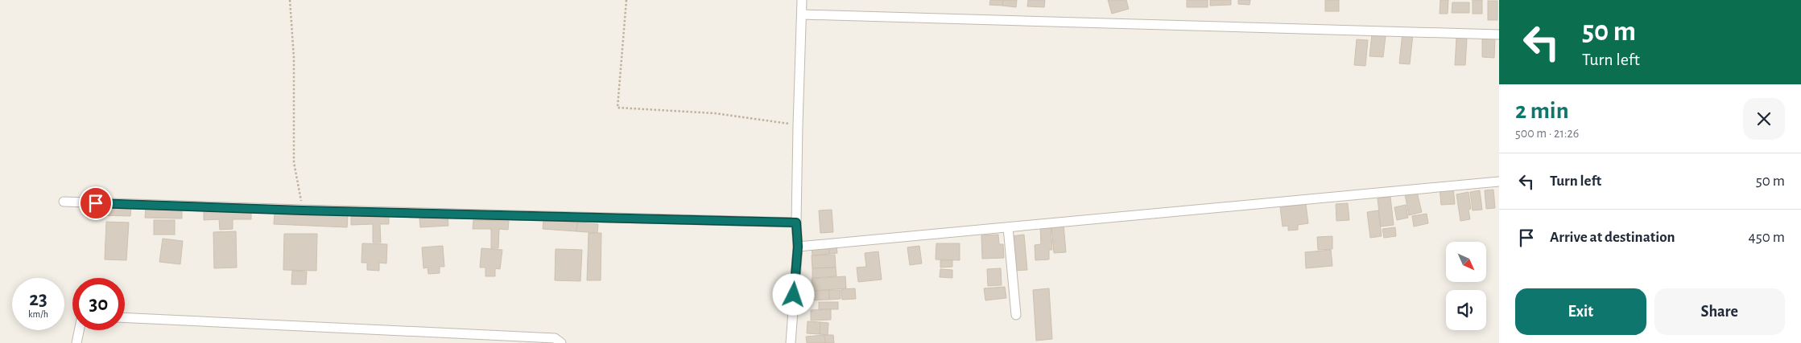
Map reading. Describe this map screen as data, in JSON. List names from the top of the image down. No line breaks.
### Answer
{"north":"bottom right","page":{"turn":["50 m","Turn left"],"heading":["2 min","500 m · 21:26"],"list":[{"name":"Turn left","value":"50 m"},{"name":"Arrive at destination","value":"450 m"}],"speed":"23 km/h","limit":"30","buttons":["Exit","Share"]}}
